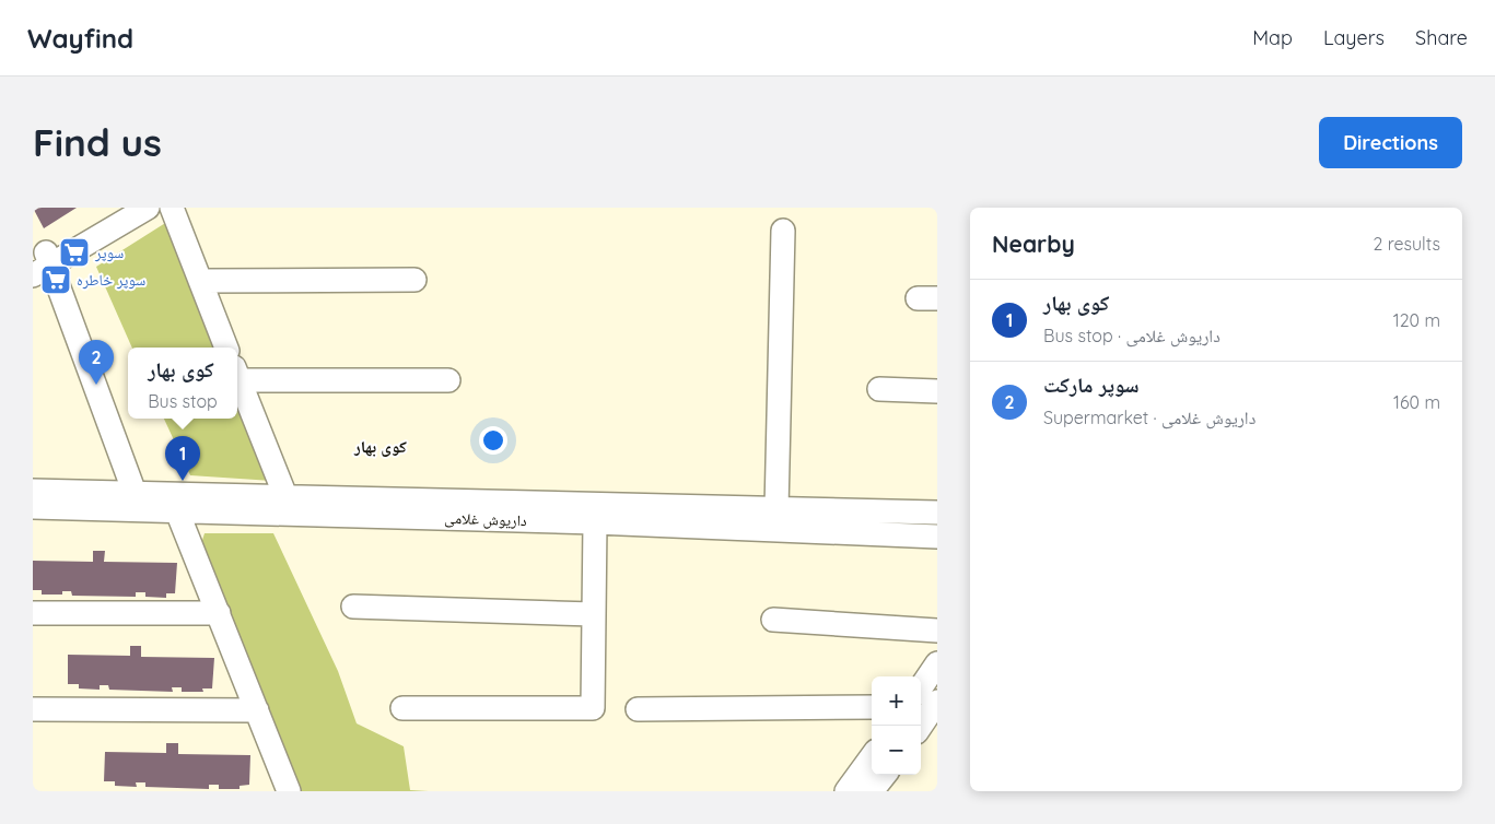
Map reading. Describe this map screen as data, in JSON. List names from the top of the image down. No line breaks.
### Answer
{"streets":{"street":["داریوش غلامی"]},"districts":["کوی بهار"],"places":{"supermarket":["سوپر","سوپر خاطره"]},"page":{"header":"Wayfind","nav":["Map","Layers","Share"],"buttons":"Directions","title":"Find us","heading":["Nearby","2 results"],"list":[{"mark":"1","name":"کوی بهار","note":"Bus stop · داریوش غلامی","value":"120 m"},{"mark":"2","name":"سوپر مارکت","note":"Supermarket · داریوش غلامی","value":"160 m"}],"pins":["2","1"],"popup":["کوی بهار","Bus stop"],"map_buttons":["+","−"]}}
